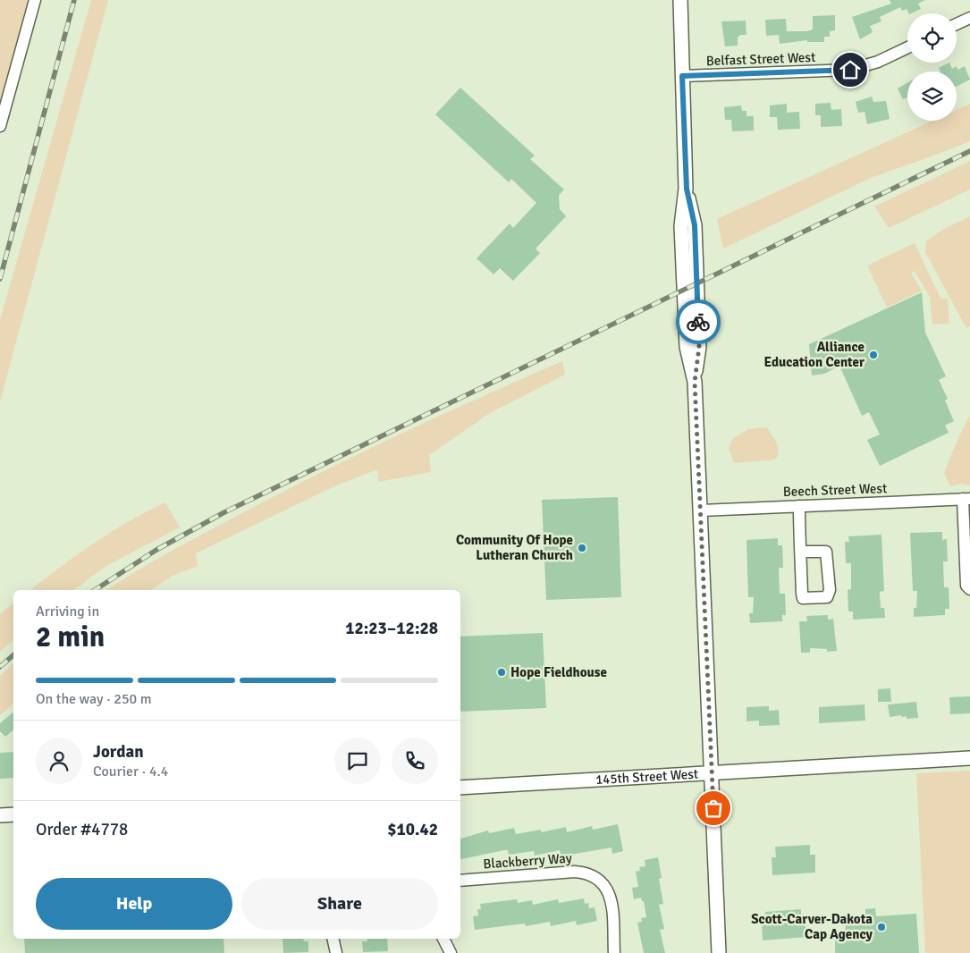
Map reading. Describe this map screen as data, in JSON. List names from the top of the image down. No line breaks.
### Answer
{"streets":{"street":["Belfast Street West","Beech Street West","145th Street West","Blackberry Way"]},"places":["Alliance Education Center","Community Of Hope Lutheran Church","Hope Fieldhouse","Scott-Carver-Dakota Cap Agency"],"page":{"heading":["2 min","Arriving in","12:23–12:28"],"panel":["Jordan","Courier · 4.4","Order #4778","$10.42"],"bar":"On the way · 250 m","buttons":["Help","Share"]}}
